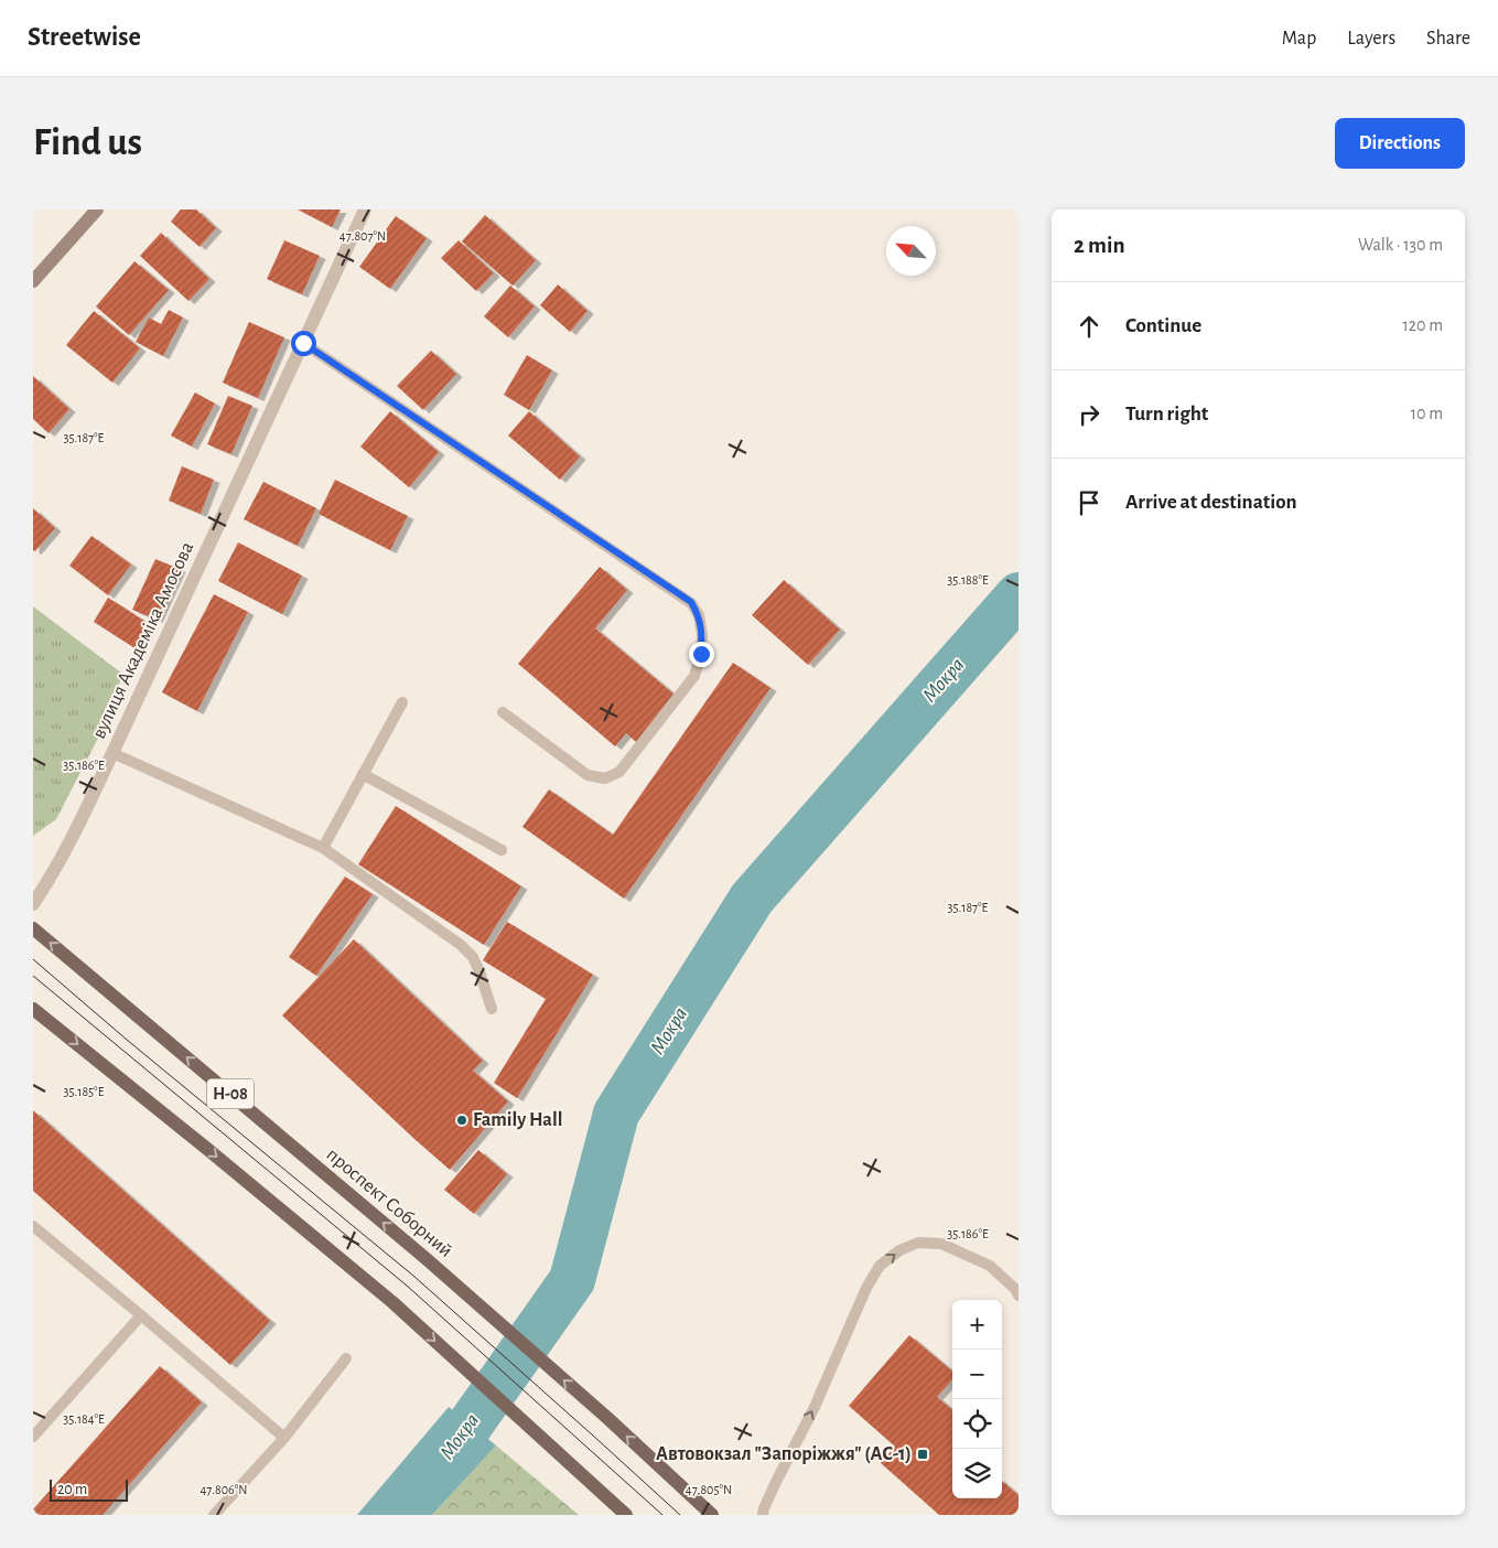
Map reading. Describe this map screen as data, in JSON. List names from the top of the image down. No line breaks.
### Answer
{"streets":{"main road":["Н-08","проспект Соборний"],"street":["вулиця Академіка Амосова"]},"water":["Мокра"],"places":{"other":["Family Hall"],"transit":["Автовокзал \"Запоріжжя\" (АС-1)"]},"scale_bar":"20 m","north":"top left","page":{"header":"Streetwise","nav":["Map","Layers","Share"],"buttons":"Directions","title":"Find us","heading":["2 min","Walk · 130 m"],"list":[["Continue","120 m"],["Turn right","10 m"],"Arrive at destination"],"map_buttons":["+","−"],"scale":"20 m"},"coordinates":["47.807°N","35.187°E","35.188°E","35.186°E","35.185°E","35.184°E","47.806°N","47.805°N"]}
